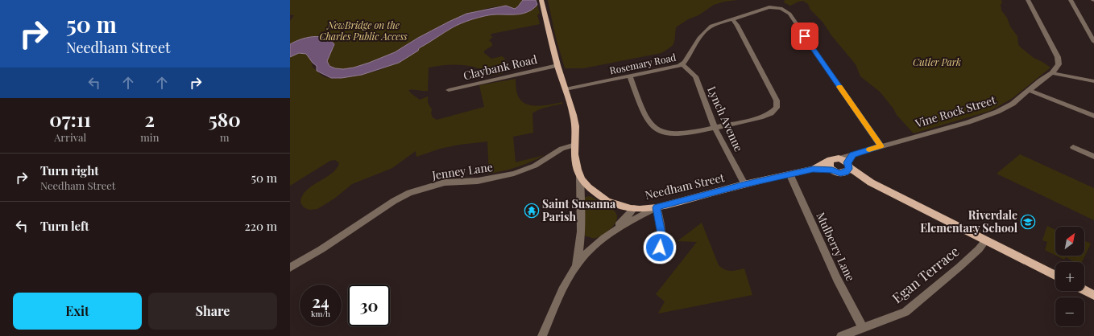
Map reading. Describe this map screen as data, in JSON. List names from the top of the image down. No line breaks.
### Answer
{"streets":{"main road":["Needham Street"],"street":["Rosemary Road","Claybank Road","Vine Rock Street","Lynch Avenue","Jenney Lane","Mulberry Lane","Egan Terrace"]},"crossings":[["Rosemary Road","Vine Rock Street"],["Rosemary Road","Lynch Avenue"],["Rosemary Road","Needham Street"],["Claybank Road","Needham Street"],["Vine Rock Street","Needham Street"],["Lynch Avenue","Needham Street"],["Jenney Lane","Needham Street"],["Needham Street","Mulberry Lane"],["Mulberry Lane","Egan Terrace"]],"parks":["NewBridge on the Charles Public Access","Cutler Park"],"places":{"temple":["Saint Susanna Parish"],"school or university":["Riverdale Elementary School"]},"north":"top right","page":{"turn":["50 m","Needham Street"],"eta":["07:11","Arrival","2","min","580","m"],"list":[{"name":"Turn right","note":"Needham Street","value":"50 m"},{"name":"Turn left","value":"220 m"}],"map_buttons":["+","−"],"speed":"24 km/h","limit":"30","buttons":["Exit","Share"]}}
